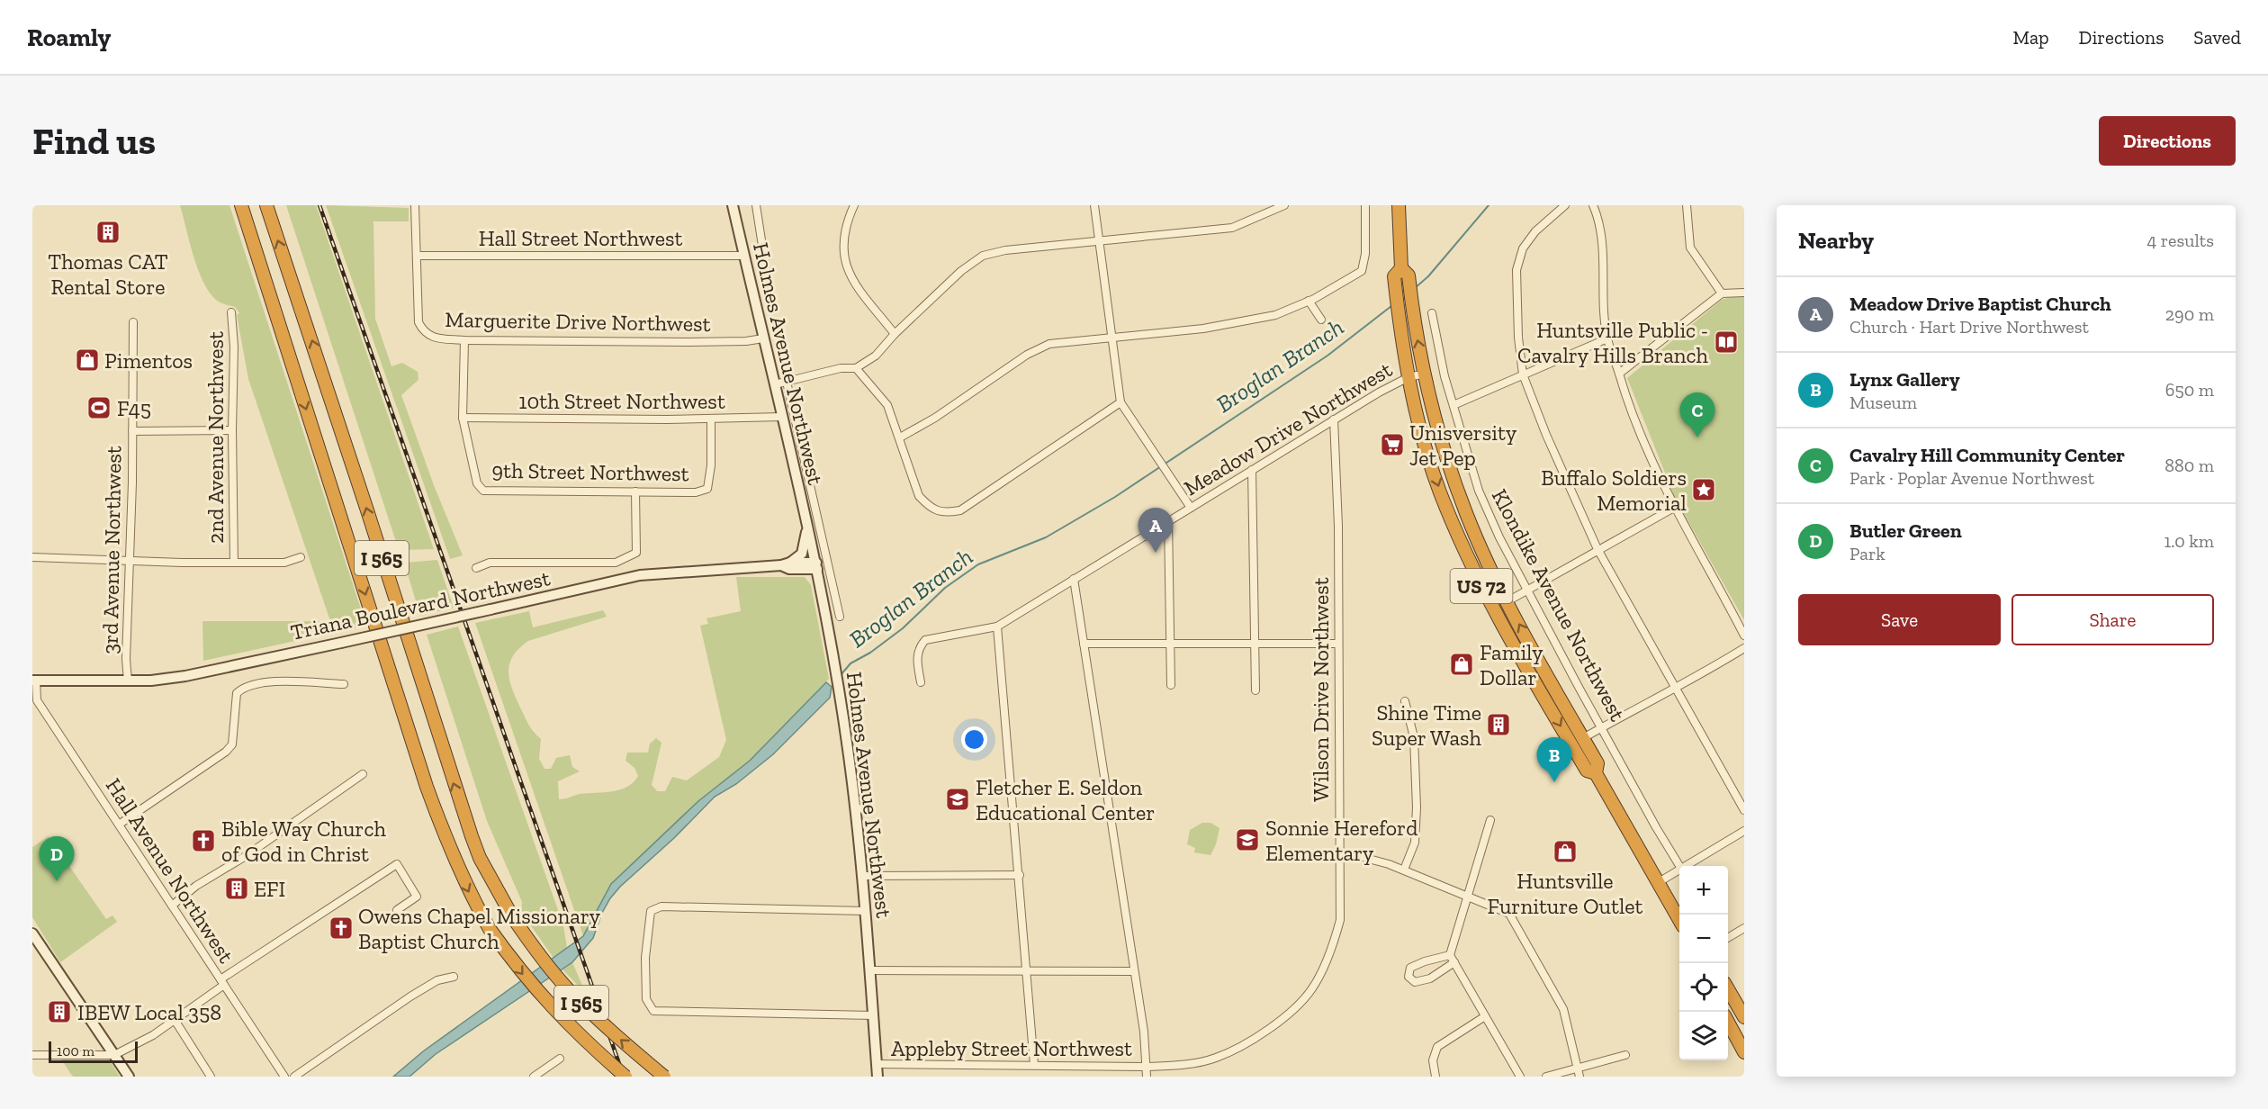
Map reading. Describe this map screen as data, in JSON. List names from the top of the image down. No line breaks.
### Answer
{"streets":{"highway":["I 565","US 72"],"street":["Hall Street Northwest","Marguerite Drive Northwest","Holmes Avenue Northwest","10th Street Northwest","Meadow Drive Northwest","2nd Avenue Northwest","9th Street Northwest","3rd Avenue Northwest","Triana Boulevard Northwest","Klondike Avenue Northwest","Wilson Drive Northwest","Hall Avenue Northwest","Appleby Street Northwest"]},"crossings":[["Hall Street Northwest","Marguerite Drive Northwest"],["Hall Street Northwest","Holmes Avenue Northwest"],["Marguerite Drive Northwest","Holmes Avenue Northwest"],["Holmes Avenue Northwest","10th Street Northwest"],["Holmes Avenue Northwest","Triana Boulevard Northwest"],["Holmes Avenue Northwest","Appleby Street Northwest"],["10th Street Northwest","9th Street Northwest"],["Meadow Drive Northwest","US 72"],["Meadow Drive Northwest","Wilson Drive Northwest"],["3rd Avenue Northwest","Triana Boulevard Northwest"],["Triana Boulevard Northwest","Hall Avenue Northwest"],["Wilson Drive Northwest","Appleby Street Northwest"]],"water":["Broglan Branch"],"places":{"building":["Thomas CAT Rental Store","Shine Time Super Wash","EFI","IBEW Local 358"],"library":["Huntsville Public - Cavalry Hills Branch"],"shop":["Pimentos","Family Dollar","Huntsville Furniture Outlet"],"sports":["F45"],"supermarket":["Unisversity Jet Pep"],"place":["Buffalo Soldiers Memorial"],"school or university":["Fletcher E. Seldon Educational Center","Sonnie Hereford Elementary"],"church":["Bible Way Church of God in Christ","Owens Chapel Missionary Baptist Church"]},"scale_bar":"100 m","page":{"header":"Roamly","nav":["Map","Directions","Saved"],"buttons":["Directions",["Save","Share"]],"title":"Find us","heading":["Nearby","4 results"],"list":[{"mark":"A","name":"Meadow Drive Baptist Church","note":"Church · Hart Drive Northwest","value":"290 m"},{"mark":"B","name":"Lynx Gallery","note":"Museum","value":"650 m"},{"mark":"C","name":"Cavalry Hill Community Center","note":"Park · Poplar Avenue Northwest","value":"880 m"},{"mark":"D","name":"Butler Green","note":"Park","value":"1.0 km"}],"pins":["C","A","B","D"],"map_buttons":["+","−"],"scale":"100 m"}}
